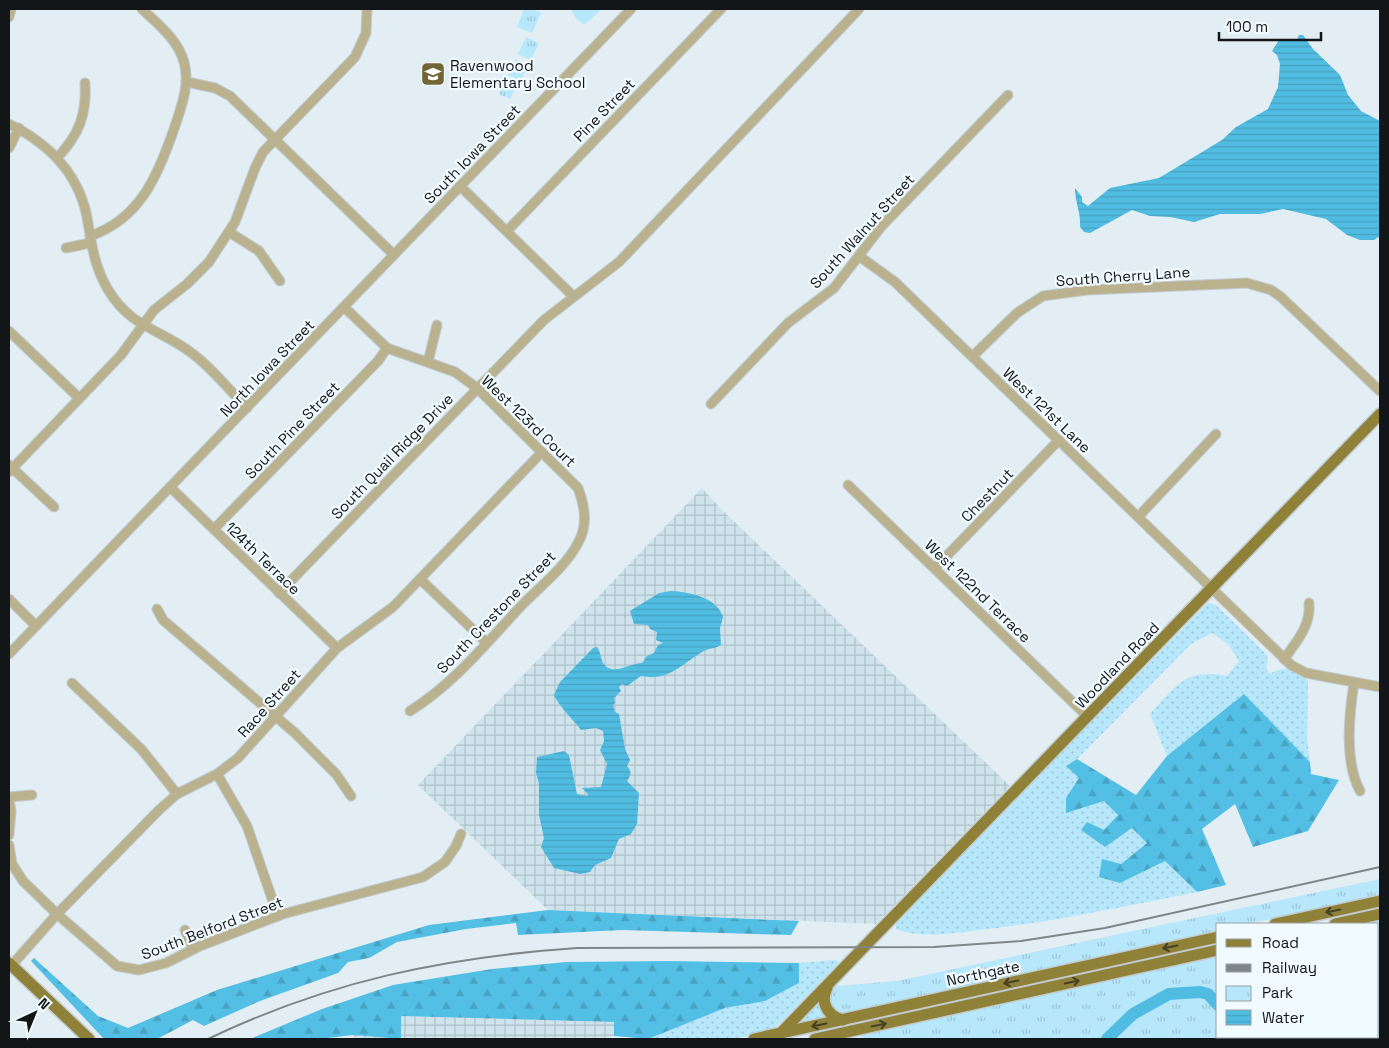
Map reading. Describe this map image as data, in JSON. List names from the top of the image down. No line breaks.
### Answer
{"streets":{"main road":["Woodland Road","Northgate"],"street":["Pine Street","South Iowa Street","South Walnut Street","South Cherry Lane","North Iowa Street","West 121st Lane","West 123rd Court","South Pine Street","South Quail Ridge Drive","Chestnut","124th Terrace","West 122nd Terrace","South Crestone Street","Race Street","South Belford Street"]},"crossings":[["South Iowa Street","North Iowa Street"],["South Walnut Street","West 121st Lane"],["South Cherry Lane","West 121st Lane"],["North Iowa Street","West 123rd Court"],["North Iowa Street","124th Terrace"],["West 121st Lane","Chestnut"],["West 121st Lane","Woodland Road"],["West 123rd Court","South Pine Street"],["West 123rd Court","South Quail Ridge Drive"],["West 123rd Court","South Crestone Street"],["West 123rd Court","Race Street"],["South Pine Street","124th Terrace"],["South Quail Ridge Drive","124th Terrace"],["Chestnut","West 122nd Terrace"],["124th Terrace","Race Street"],["West 122nd Terrace","Woodland Road"],["Woodland Road","Northgate"],["Race Street","South Belford Street"]],"places":{"school or university":["Ravenwood Elementary School"]},"legend":["Road","Railway","Park","Water"],"scale_bar":"100 m","north":"top right"}
